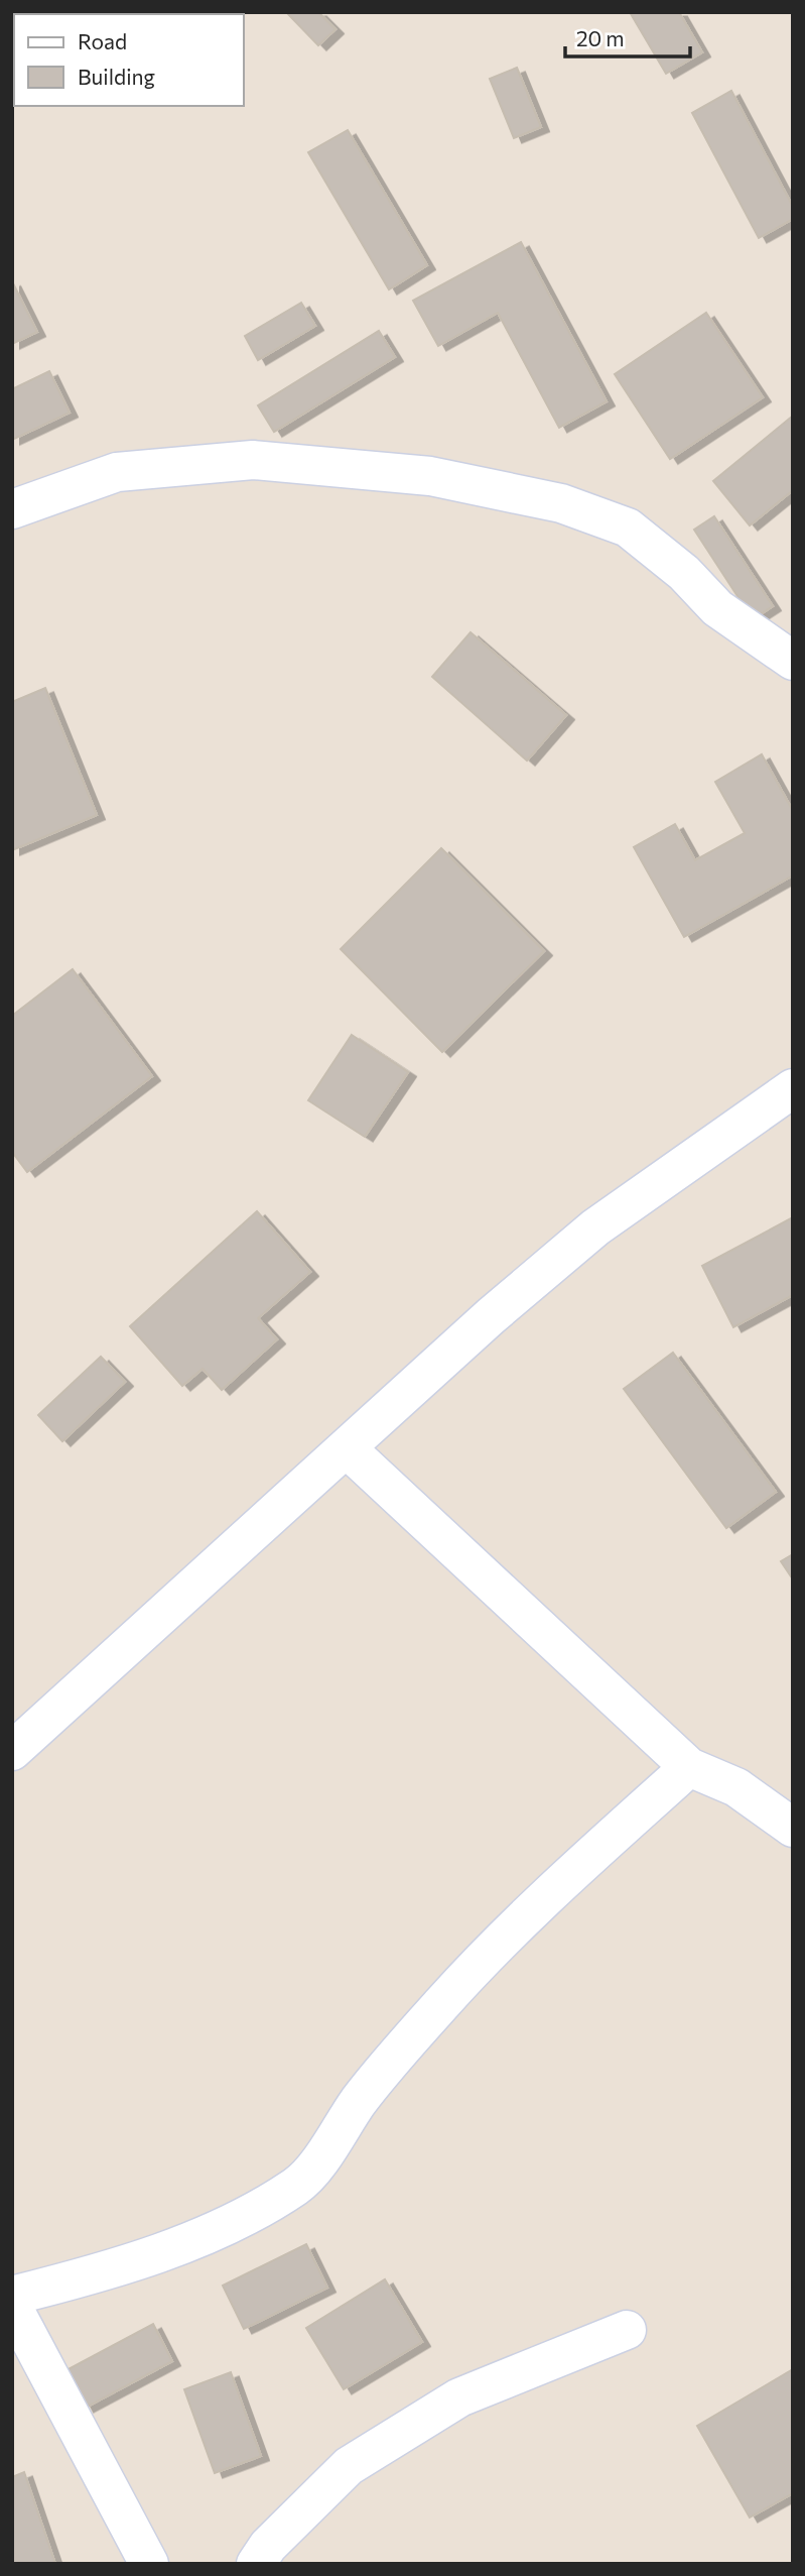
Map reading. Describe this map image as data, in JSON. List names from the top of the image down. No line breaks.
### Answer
{"legend":["Road","Building"],"scale_bar":"20 m"}
